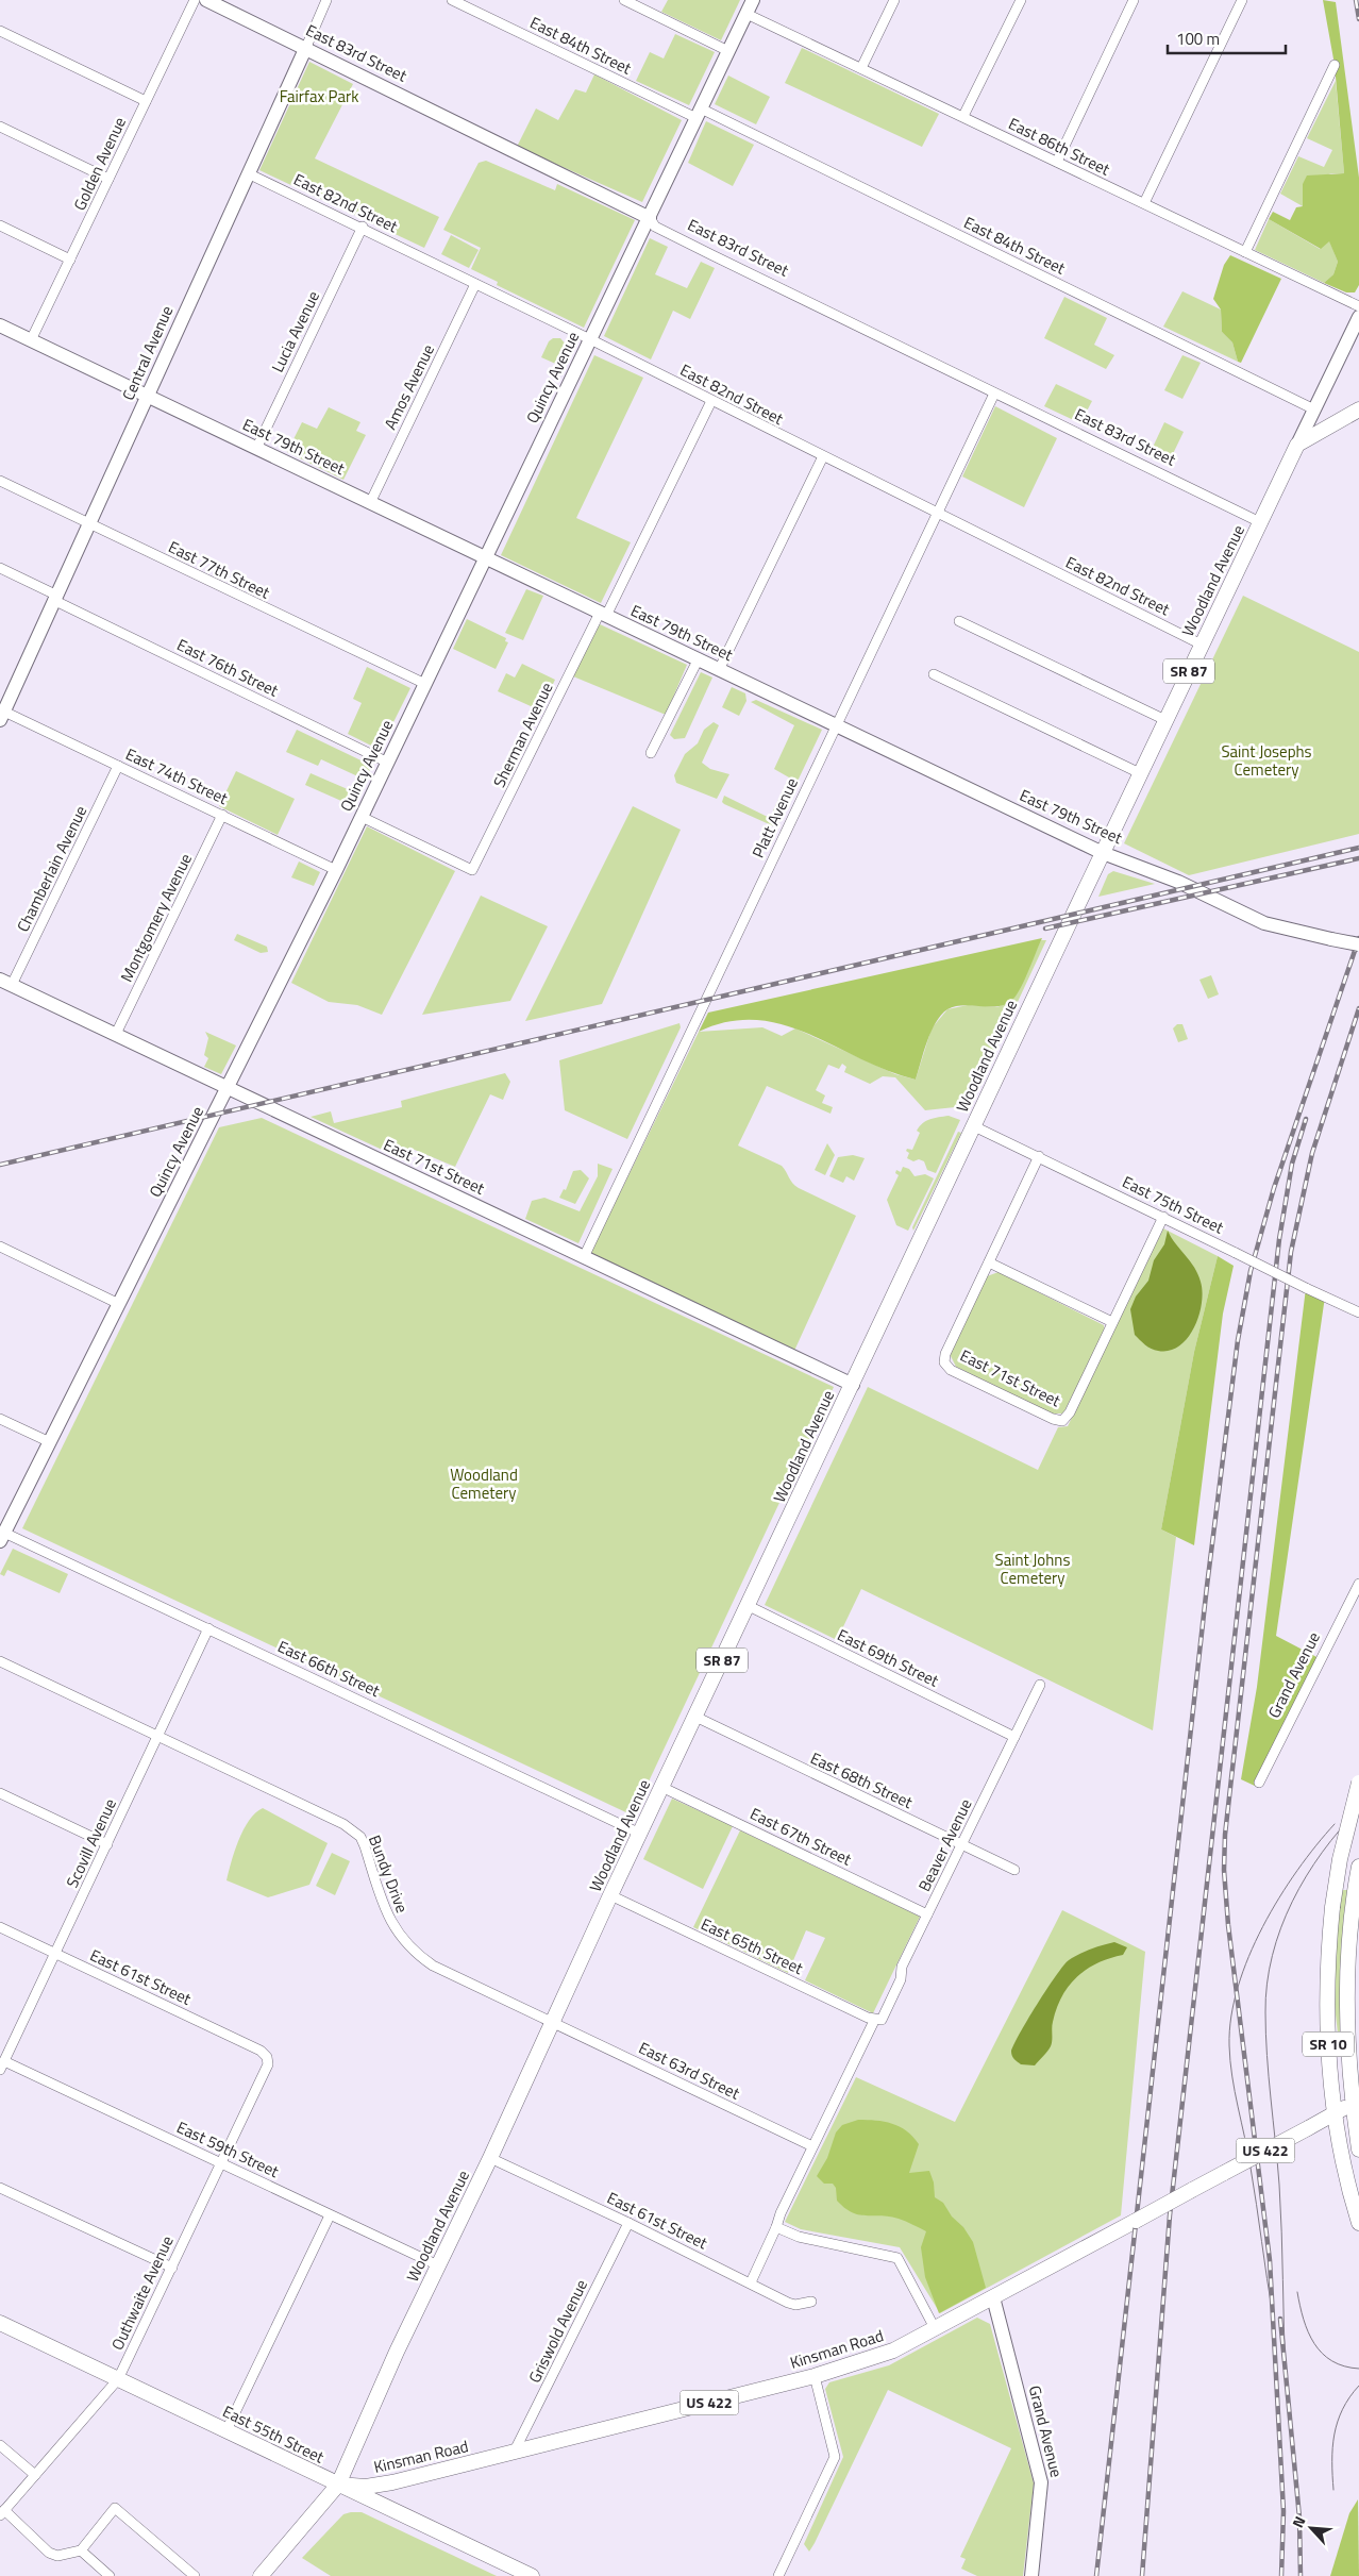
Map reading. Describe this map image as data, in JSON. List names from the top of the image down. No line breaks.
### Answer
{"streets":{"main road":["Woodland Avenue","SR 87","SR 10","US 422","Kinsman Road","East 55th Street"],"street":["East 84th Street","East 83rd Street","East 86th Street","Golden Avenue","East 82nd Street","Lucia Avenue","Central Avenue","Quincy Avenue","Amos Avenue","East 79th Street","East 77th Street","East 76th Street","Sherman Avenue","East 74th Street","Platt Avenue","Chamberlain Avenue","Montgomery Avenue","East 71st Street","East 75th Street","East 69th Street","East 66th Street","Grand Avenue","East 68th Street","East 67th Street","Scovill Avenue","Beaver Avenue","Bundy Drive","East 65th Street","East 61st Street","East 63rd Street","East 59th Street","Outhwaite Avenue","Griswold Avenue"]},"crossings":[["East 84th Street","Quincy Avenue"],["East 84th Street","Woodland Avenue"],["East 83rd Street","Central Avenue"],["East 83rd Street","Quincy Avenue"],["East 83rd Street","Woodland Avenue"],["East 83rd Street","Platt Avenue"],["East 86th Street","Quincy Avenue"],["Golden Avenue","East 79th Street"],["East 82nd Street","Lucia Avenue"],["East 82nd Street","Central Avenue"],["East 82nd Street","Quincy Avenue"],["East 82nd Street","Amos Avenue"],["East 82nd Street","Woodland Avenue"],["East 82nd Street","Sherman Avenue"],["East 82nd Street","Platt Avenue"],["Lucia Avenue","East 79th Street"],["Central Avenue","East 79th Street"],["Central Avenue","East 77th Street"],["Central Avenue","East 76th Street"],["Central Avenue","East 74th Street"],["Quincy Avenue","East 79th Street"],["Quincy Avenue","East 77th Street"],["Quincy Avenue","East 76th Street"],["Quincy Avenue","Sherman Avenue"],["Quincy Avenue","East 74th Street"],["Quincy Avenue","East 71st Street"],["Quincy Avenue","East 66th Street"],["Amos Avenue","East 79th Street"],["East 79th Street","Woodland Avenue"],["East 79th Street","Sherman Avenue"],["East 79th Street","Platt Avenue"],["Woodland Avenue","East 71st Street"],["Woodland Avenue","East 75th Street"],["Woodland Avenue","East 69th Street"],["Woodland Avenue","East 66th Street"],["Woodland Avenue","East 68th Street"],["Woodland Avenue","East 67th Street"],["Woodland Avenue","Bundy Drive"],["Woodland Avenue","East 65th Street"],["Woodland Avenue","East 61st Street"],["Woodland Avenue","East 63rd Street"],["Woodland Avenue","East 59th Street"],["Woodland Avenue","Kinsman Road"],["Woodland Avenue","East 55th Street"],["East 74th Street","Chamberlain Avenue"],["East 74th Street","Montgomery Avenue"],["Platt Avenue","East 71st Street"],["Chamberlain Avenue","East 71st Street"],["Montgomery Avenue","East 71st Street"],["East 69th Street","Beaver Avenue"],["East 66th Street","Scovill Avenue"],["Grand Avenue","Kinsman Road"],["East 68th Street","Beaver Avenue"],["East 67th Street","Beaver Avenue"],["Scovill Avenue","Bundy Drive"],["Scovill Avenue","East 61st Street"],["Scovill Avenue","East 59th Street"],["Beaver Avenue","East 65th Street"],["Beaver Avenue","East 61st Street"],["Beaver Avenue","East 63rd Street"],["Bundy Drive","East 63rd Street"],["East 61st Street","Outhwaite Avenue"],["East 61st Street","Griswold Avenue"],["SR 10","Kinsman Road"],["East 59th Street","Outhwaite Avenue"],["Outhwaite Avenue","East 55th Street"],["Griswold Avenue","Kinsman Road"],["Kinsman Road","East 55th Street"]],"parks":["Fairfax Park","Saint Josephs Cemetery","Woodland Cemetery","Saint Johns Cemetery"],"scale_bar":"100 m","north":"top left"}
